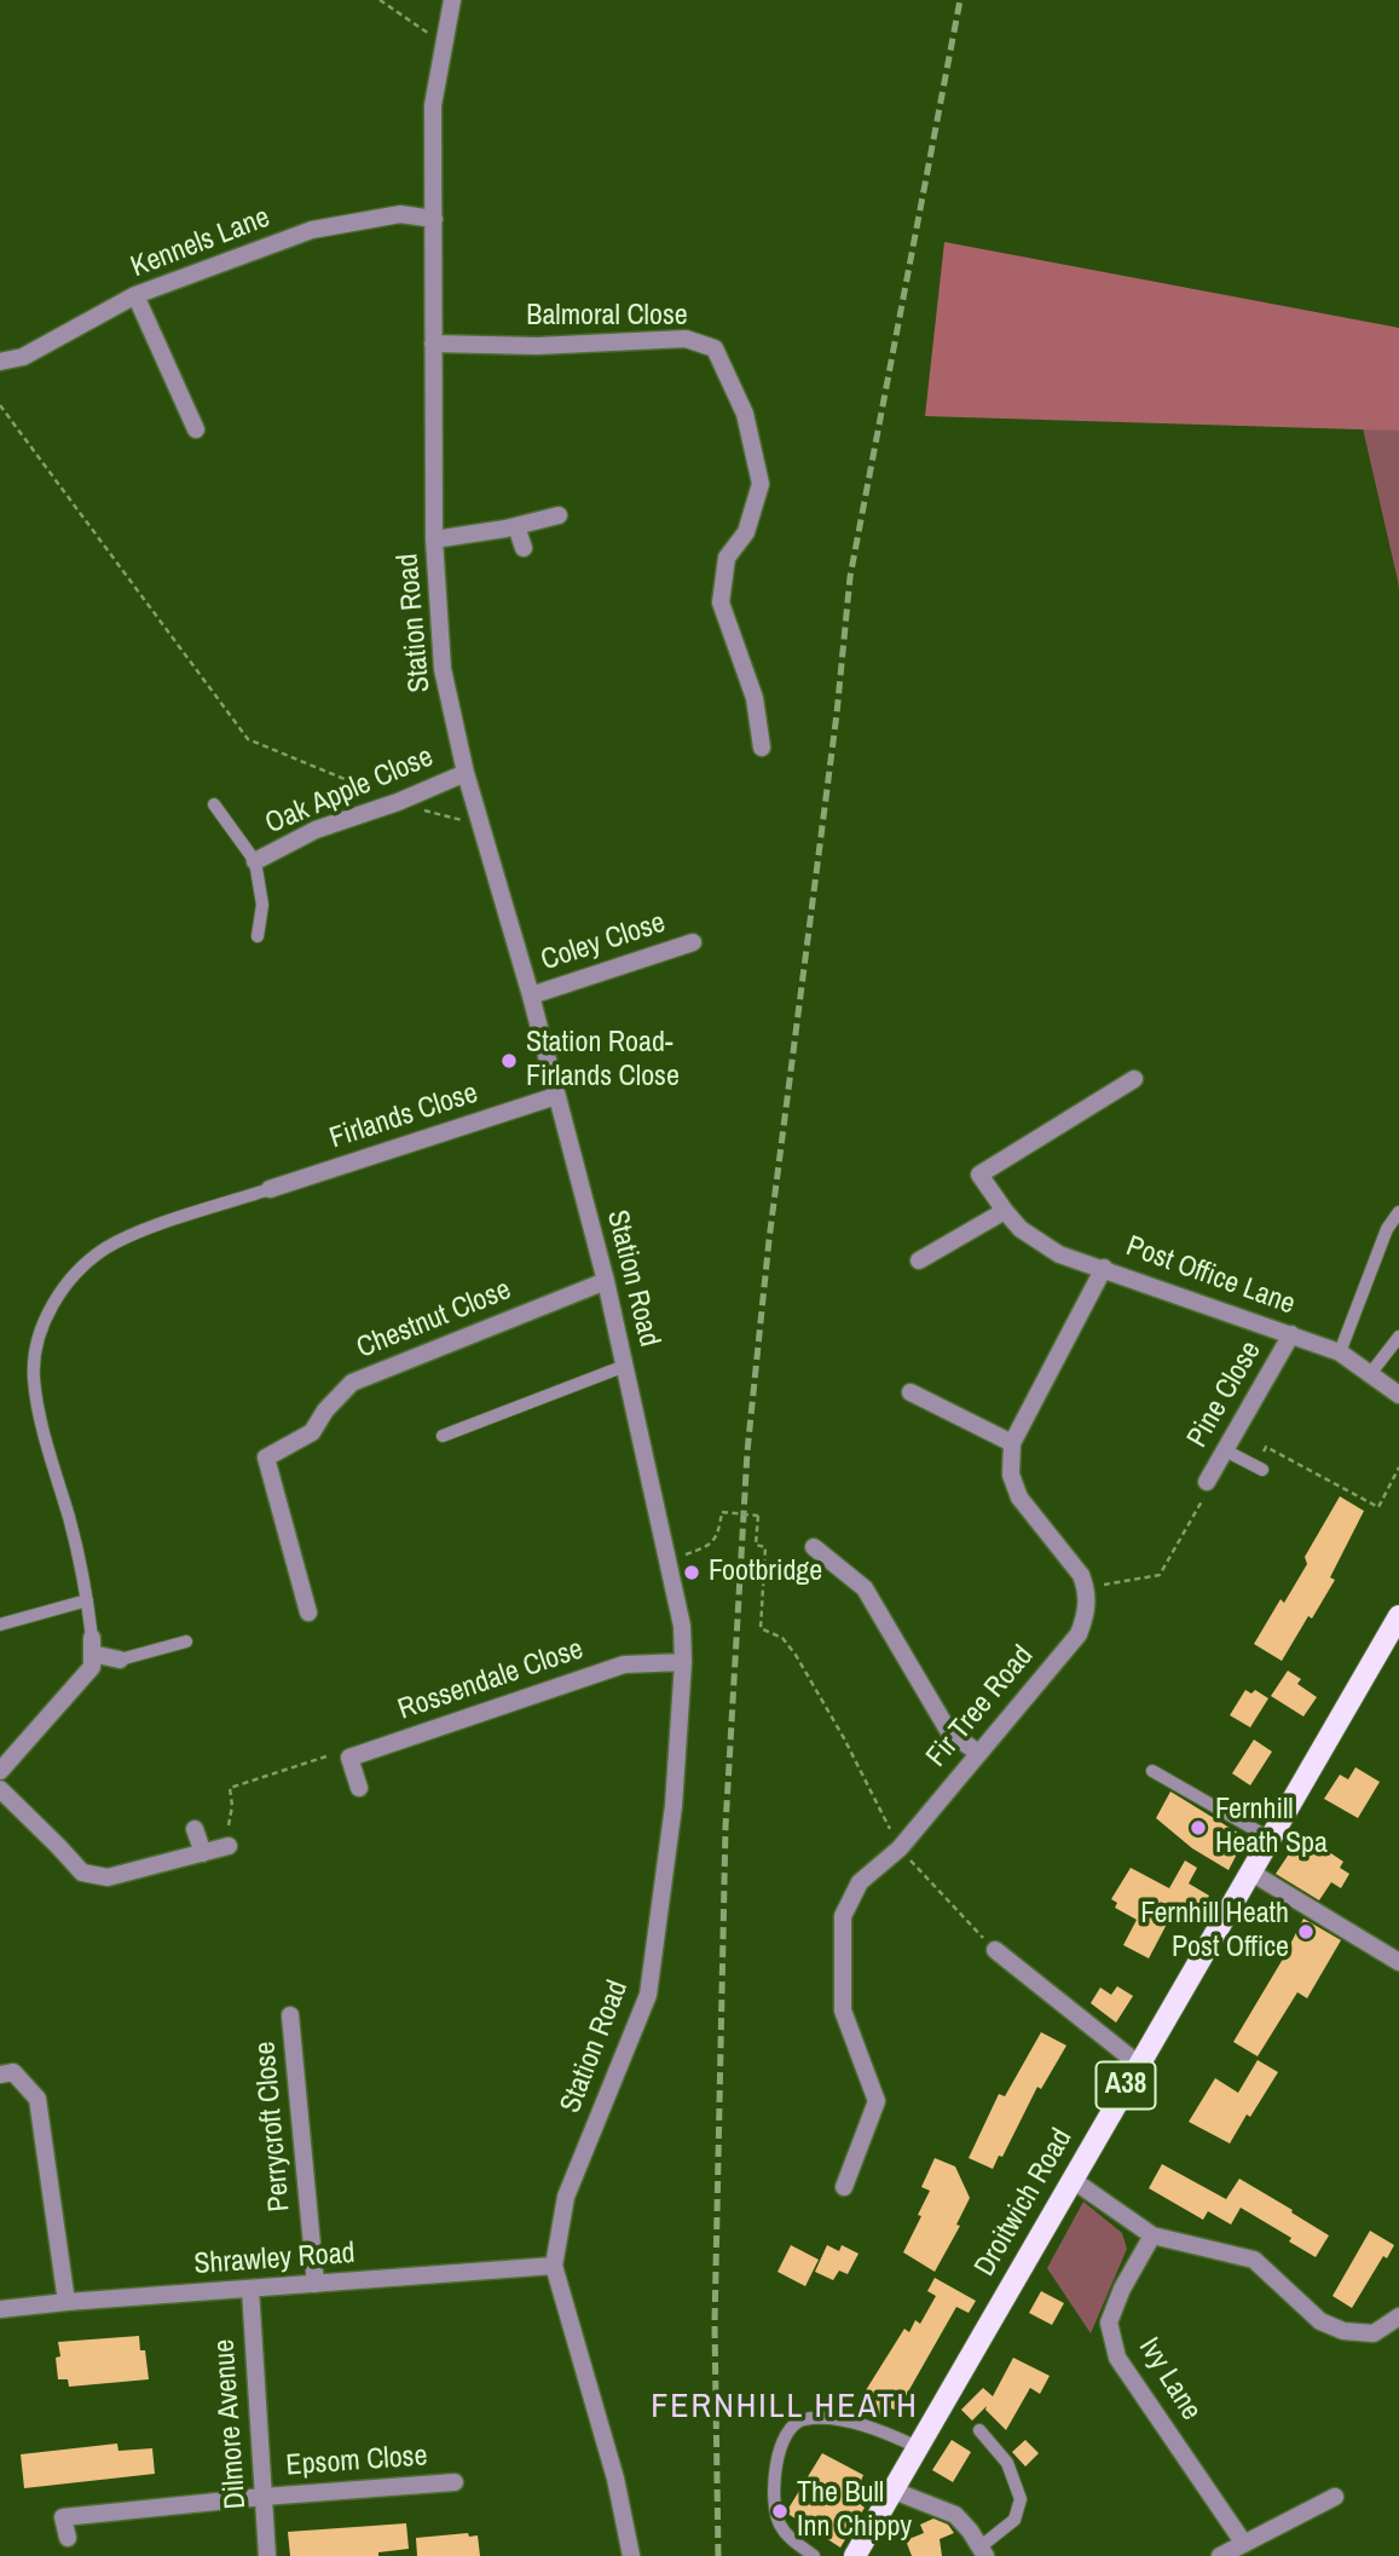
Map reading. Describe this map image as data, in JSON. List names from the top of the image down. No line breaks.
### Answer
{"streets":{"main road":["A38","Droitwich Road"],"street":["Kennels Lane","Balmoral Close","Station Road","Oak Apple Close","Coley Close","Firlands Close","Post Office Lane","Chestnut Close","Pine Close","Rossendale Close","Fir Tree Road","Perrycroft Close","Shrawley Road","Ivy Lane","Dilmore Avenue","Epsom Close"]},"crossings":[["Kennels Lane","Station Road"],["Balmoral Close","Station Road"],["Station Road","Oak Apple Close"],["Station Road","Coley Close"],["Station Road","Firlands Close"],["Station Road","Chestnut Close"],["Station Road","Rossendale Close"],["Station Road","Shrawley Road"],["Post Office Lane","Pine Close"],["Perrycroft Close","Shrawley Road"],["Shrawley Road","Dilmore Avenue"],["Dilmore Avenue","Epsom Close"]],"districts":["FERNHILL HEATH"],"places":["Station Road- Firlands Close","Footbridge","Fernhill Heath Spa","Fernhill Heath Post Office","The Bull Inn Chippy"]}
